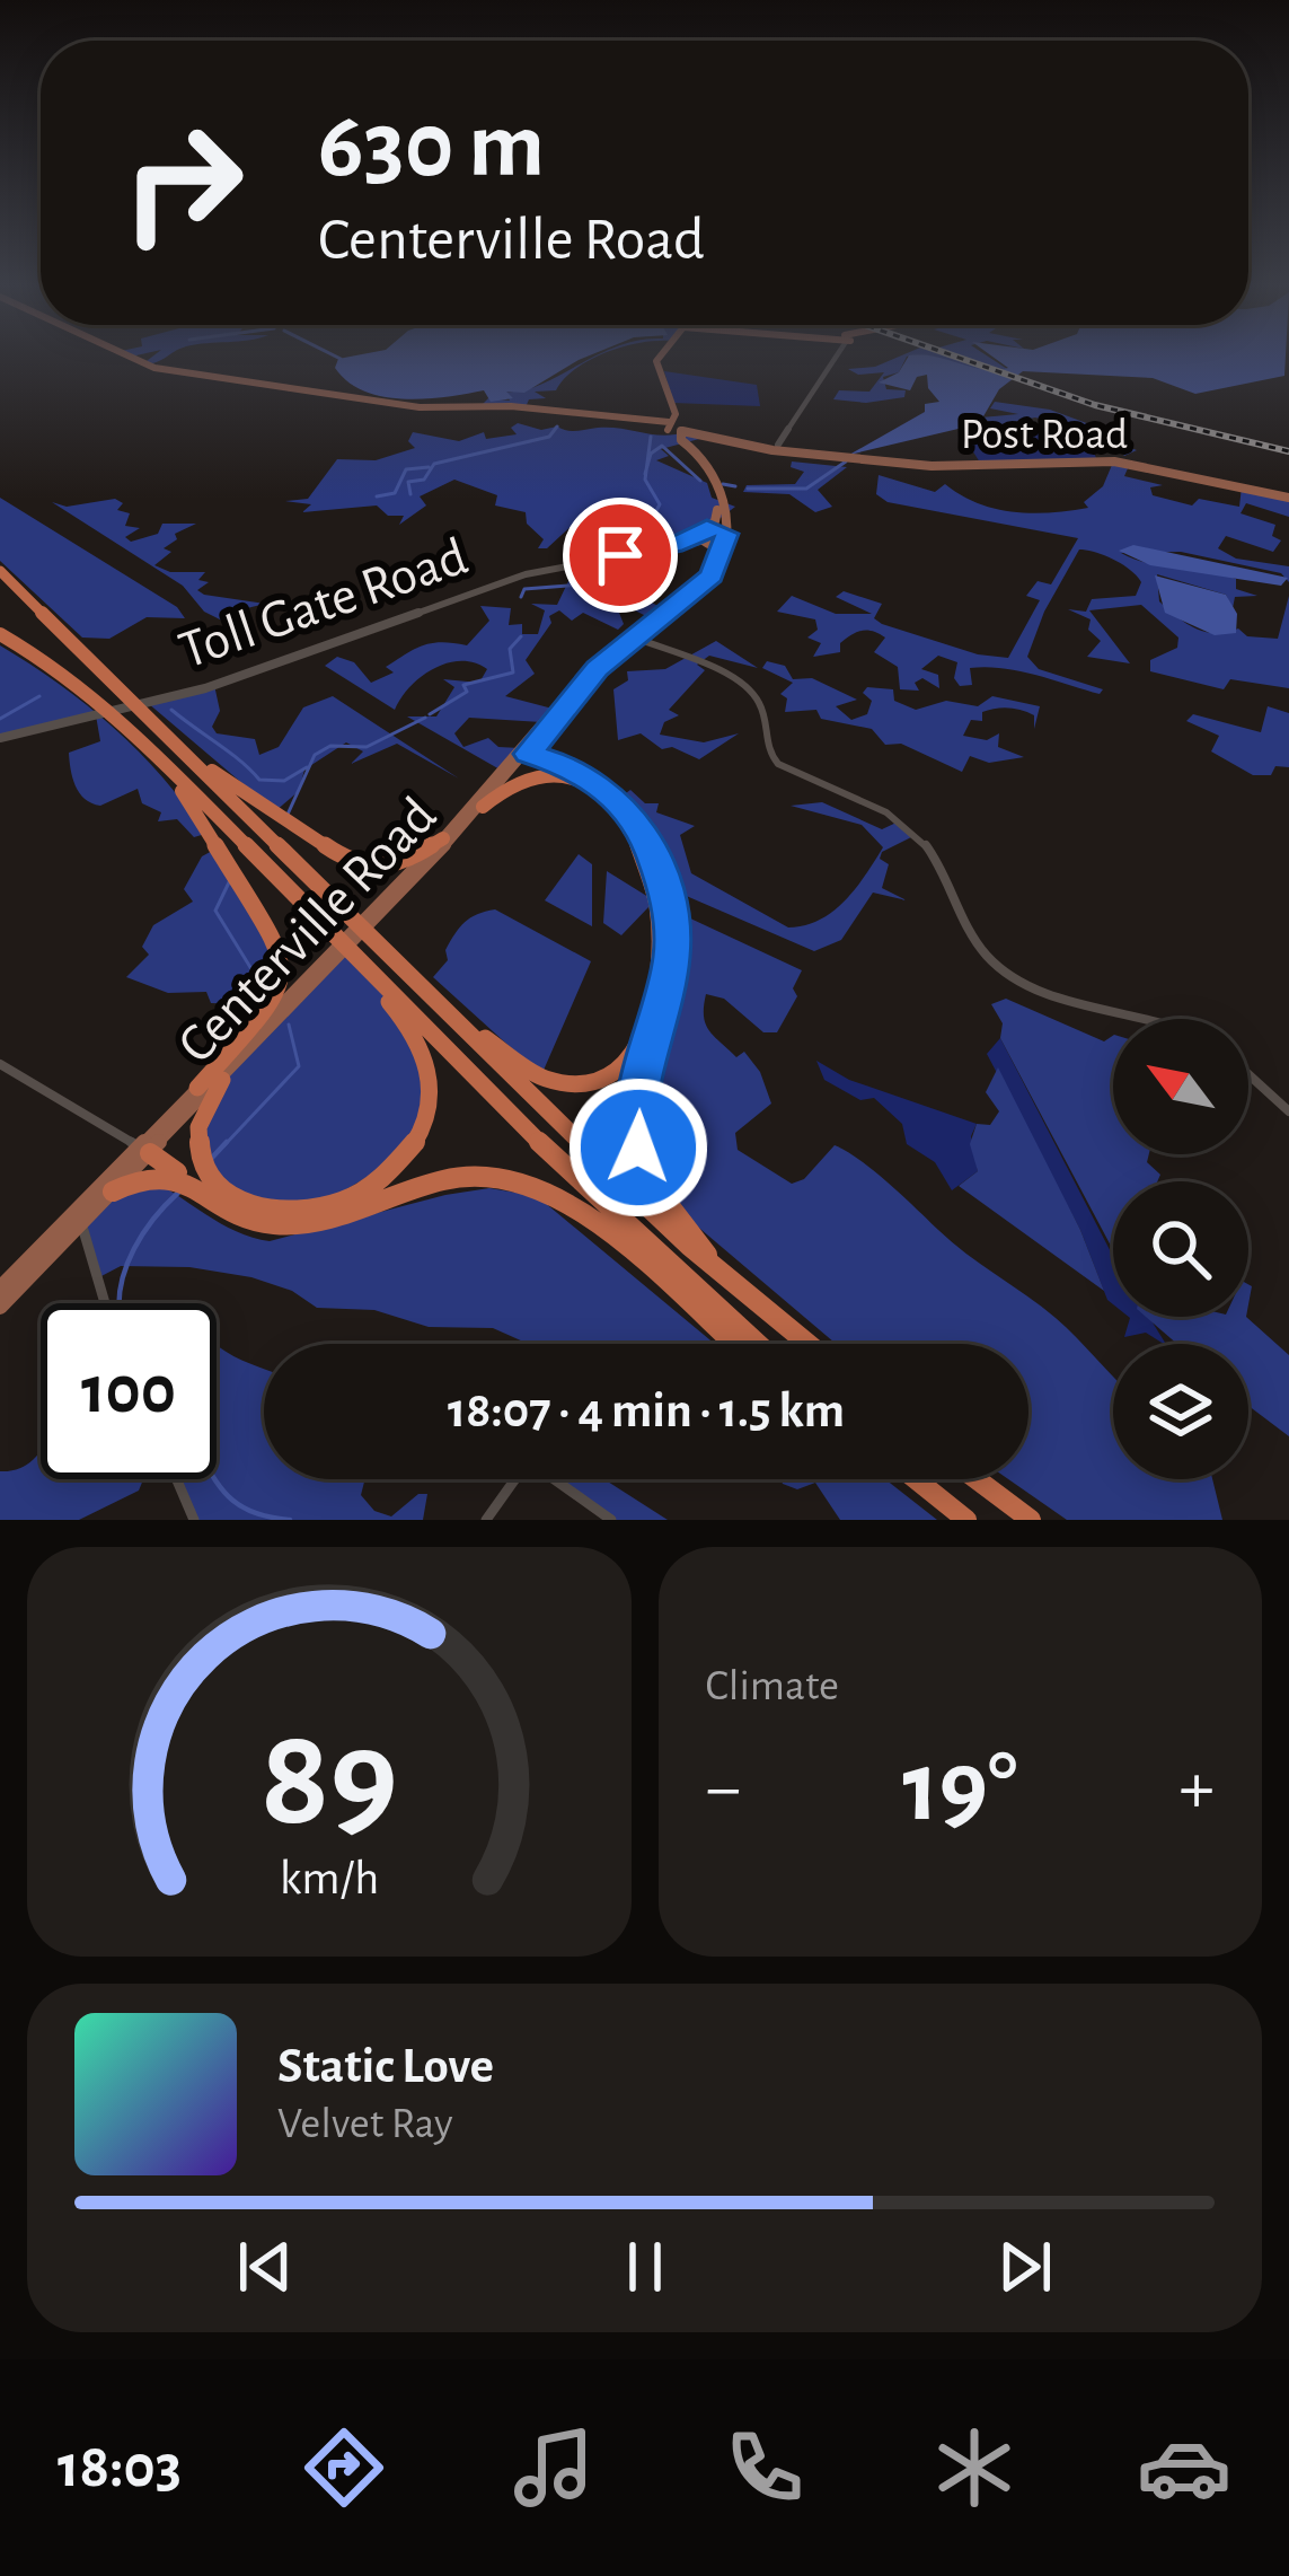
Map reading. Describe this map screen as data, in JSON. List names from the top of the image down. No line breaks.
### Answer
{"streets":{"main road":["Post Road","Toll Gate Road","Centerville Road"]},"north":"top left","page":{"turn":["630 m","Centerville Road"],"limit":"100","trip":"18:07 · 4 min · 1.5 km","tile":"Climate","heat":["−","19°","+"],"song":["Static Love","Velvet Ray"],"tabs":"18:03","gauge":["89","km/h"]}}
